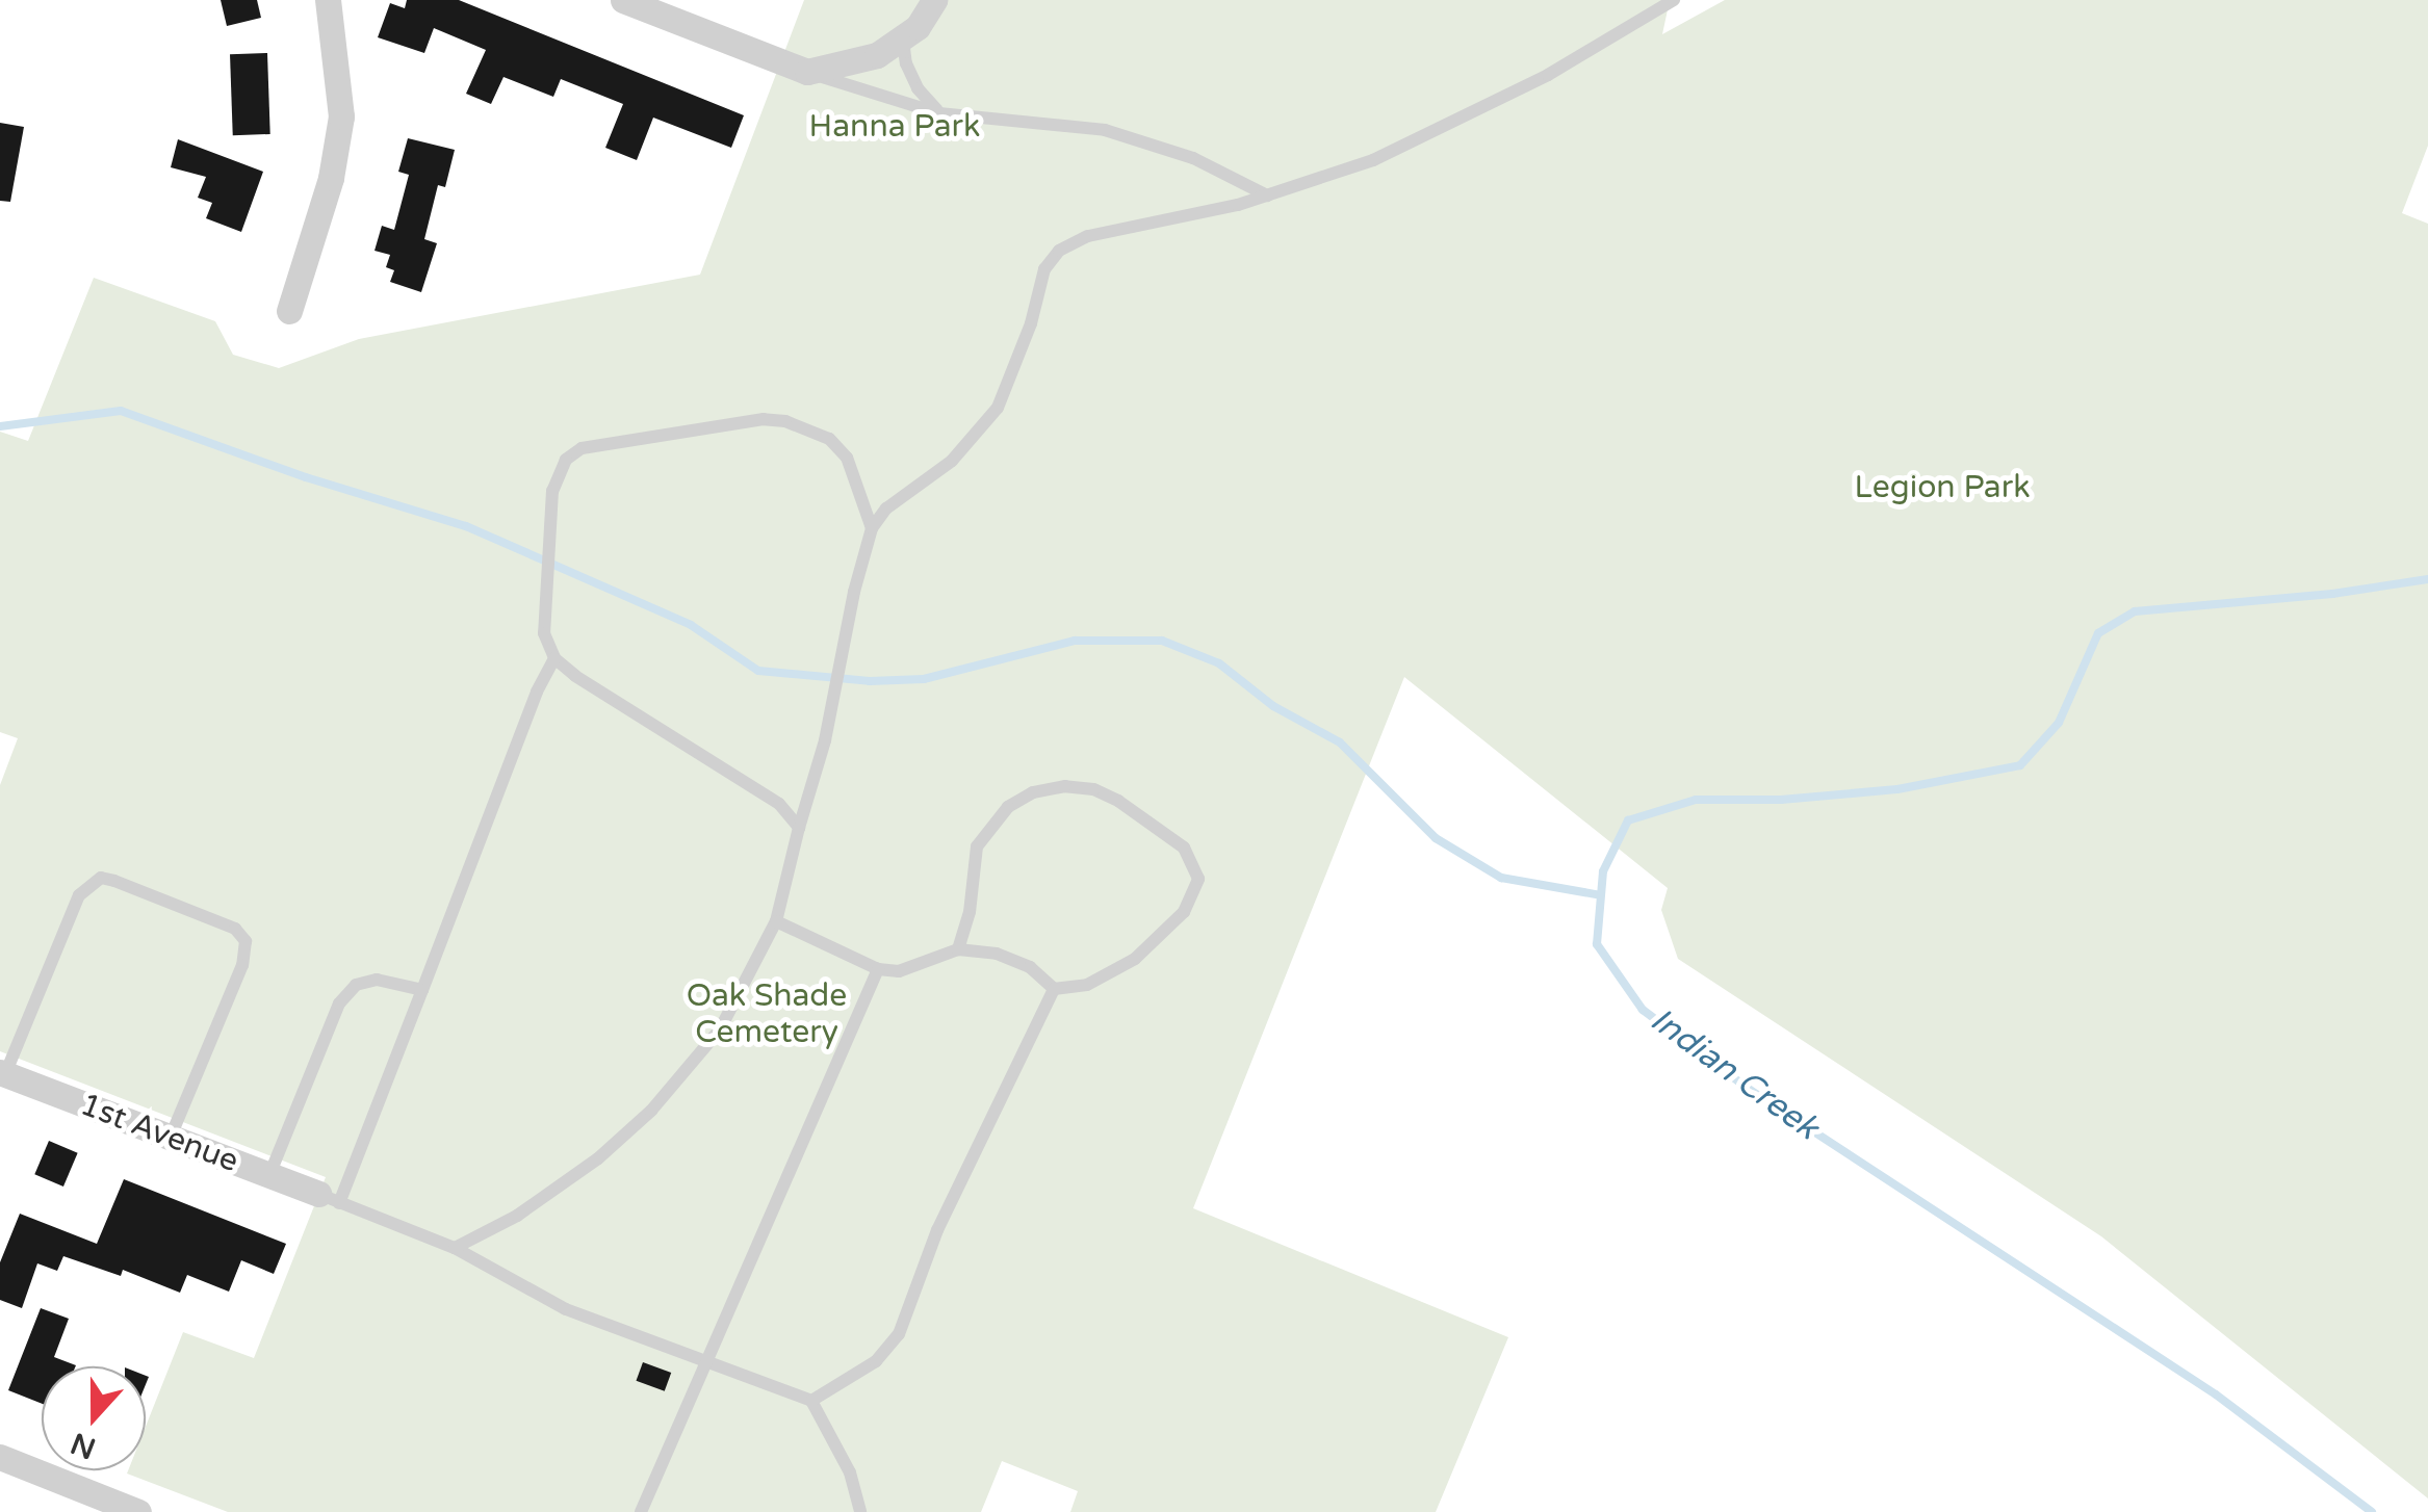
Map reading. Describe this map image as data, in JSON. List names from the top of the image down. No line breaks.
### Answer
{"streets":{"street":["1st Avenue"]},"water":["Indian Creek"],"parks":["Hanna Park","Legion Park","Oak Shade Cemetery"],"north":"bottom"}
